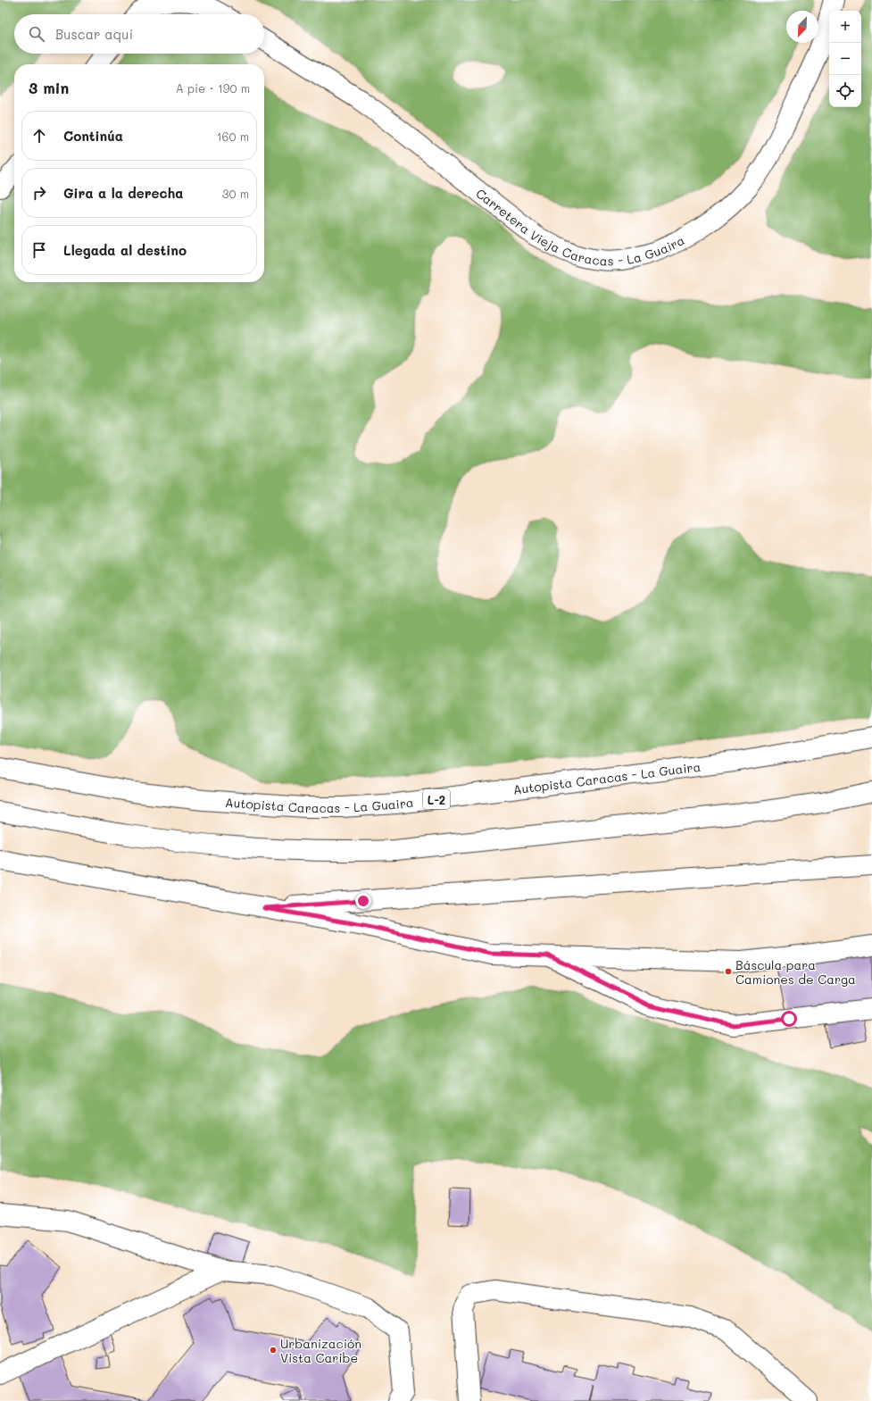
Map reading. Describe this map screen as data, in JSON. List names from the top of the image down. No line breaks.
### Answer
{"streets":{"main road":["Carretera Vieja Caracas - La Guaira","Autopista Caracas - La Guaira","L-2"]},"places":["Báscula para Camiones de Carga","Urbanización Vista Caribe"],"north":"bottom left","page":{"map_buttons":["+","−"],"search":"Buscar aquí","heading":["3 min","A pie · 190 m"],"list":[["Continúa","160 m"],["Gira a la derecha","30 m"],"Llegada al destino"]}}
